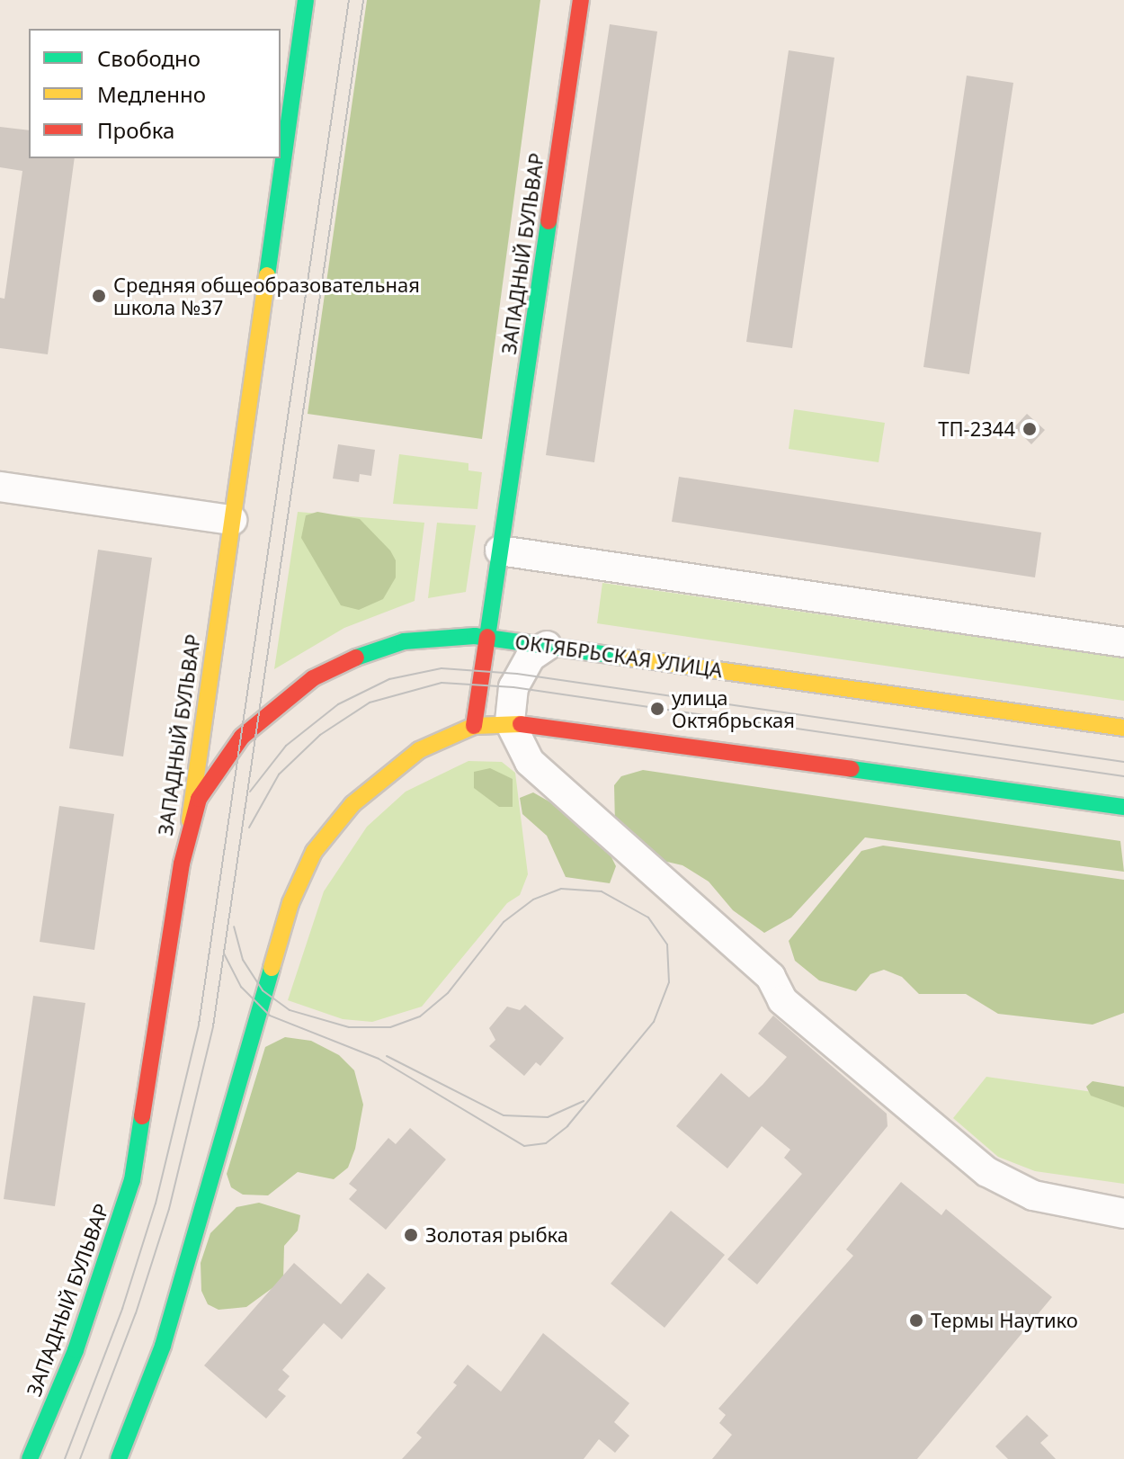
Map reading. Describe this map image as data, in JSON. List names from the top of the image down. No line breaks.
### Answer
{"streets":{"main road":["ЗАПАДНЫЙ БУЛЬВАР","ОКТЯБРЬСКАЯ УЛИЦА"]},"crossings":[["ЗАПАДНЫЙ БУЛЬВАР","ОКТЯБРЬСКАЯ УЛИЦА"]],"places":["Средняя общеобразовательная школа №37","ТП-2344","улица Октябрьская","Золотая рыбка","Термы Наутико"],"legend":["Свободно","Медленно","Пробка"]}
